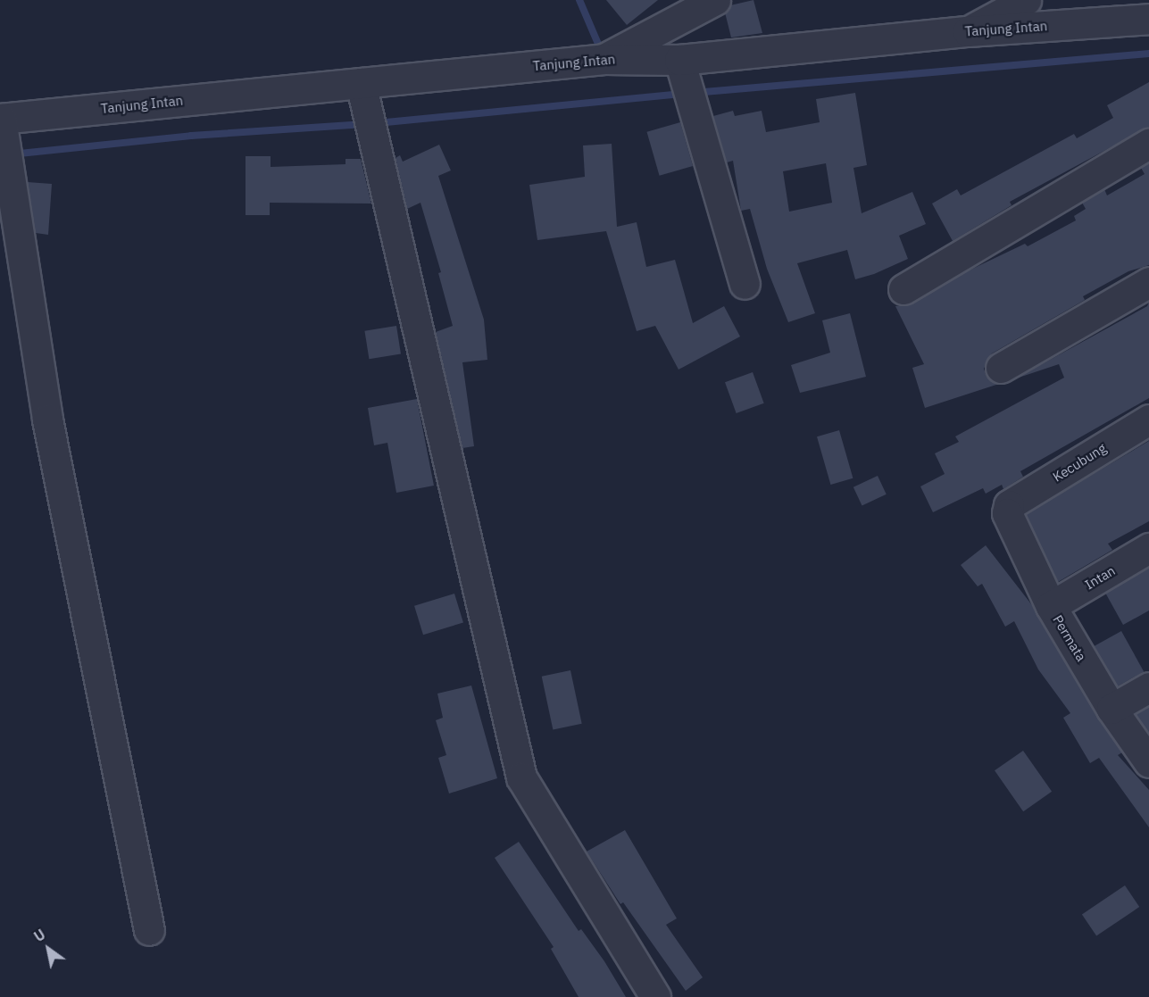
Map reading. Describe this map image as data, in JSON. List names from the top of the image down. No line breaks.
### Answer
{"streets":{"street":["Tanjung Intan","Kecubung","Intan","Permata"]},"crossings":[["Kecubung","Permata"],["Intan","Permata"]],"north":"top left"}
